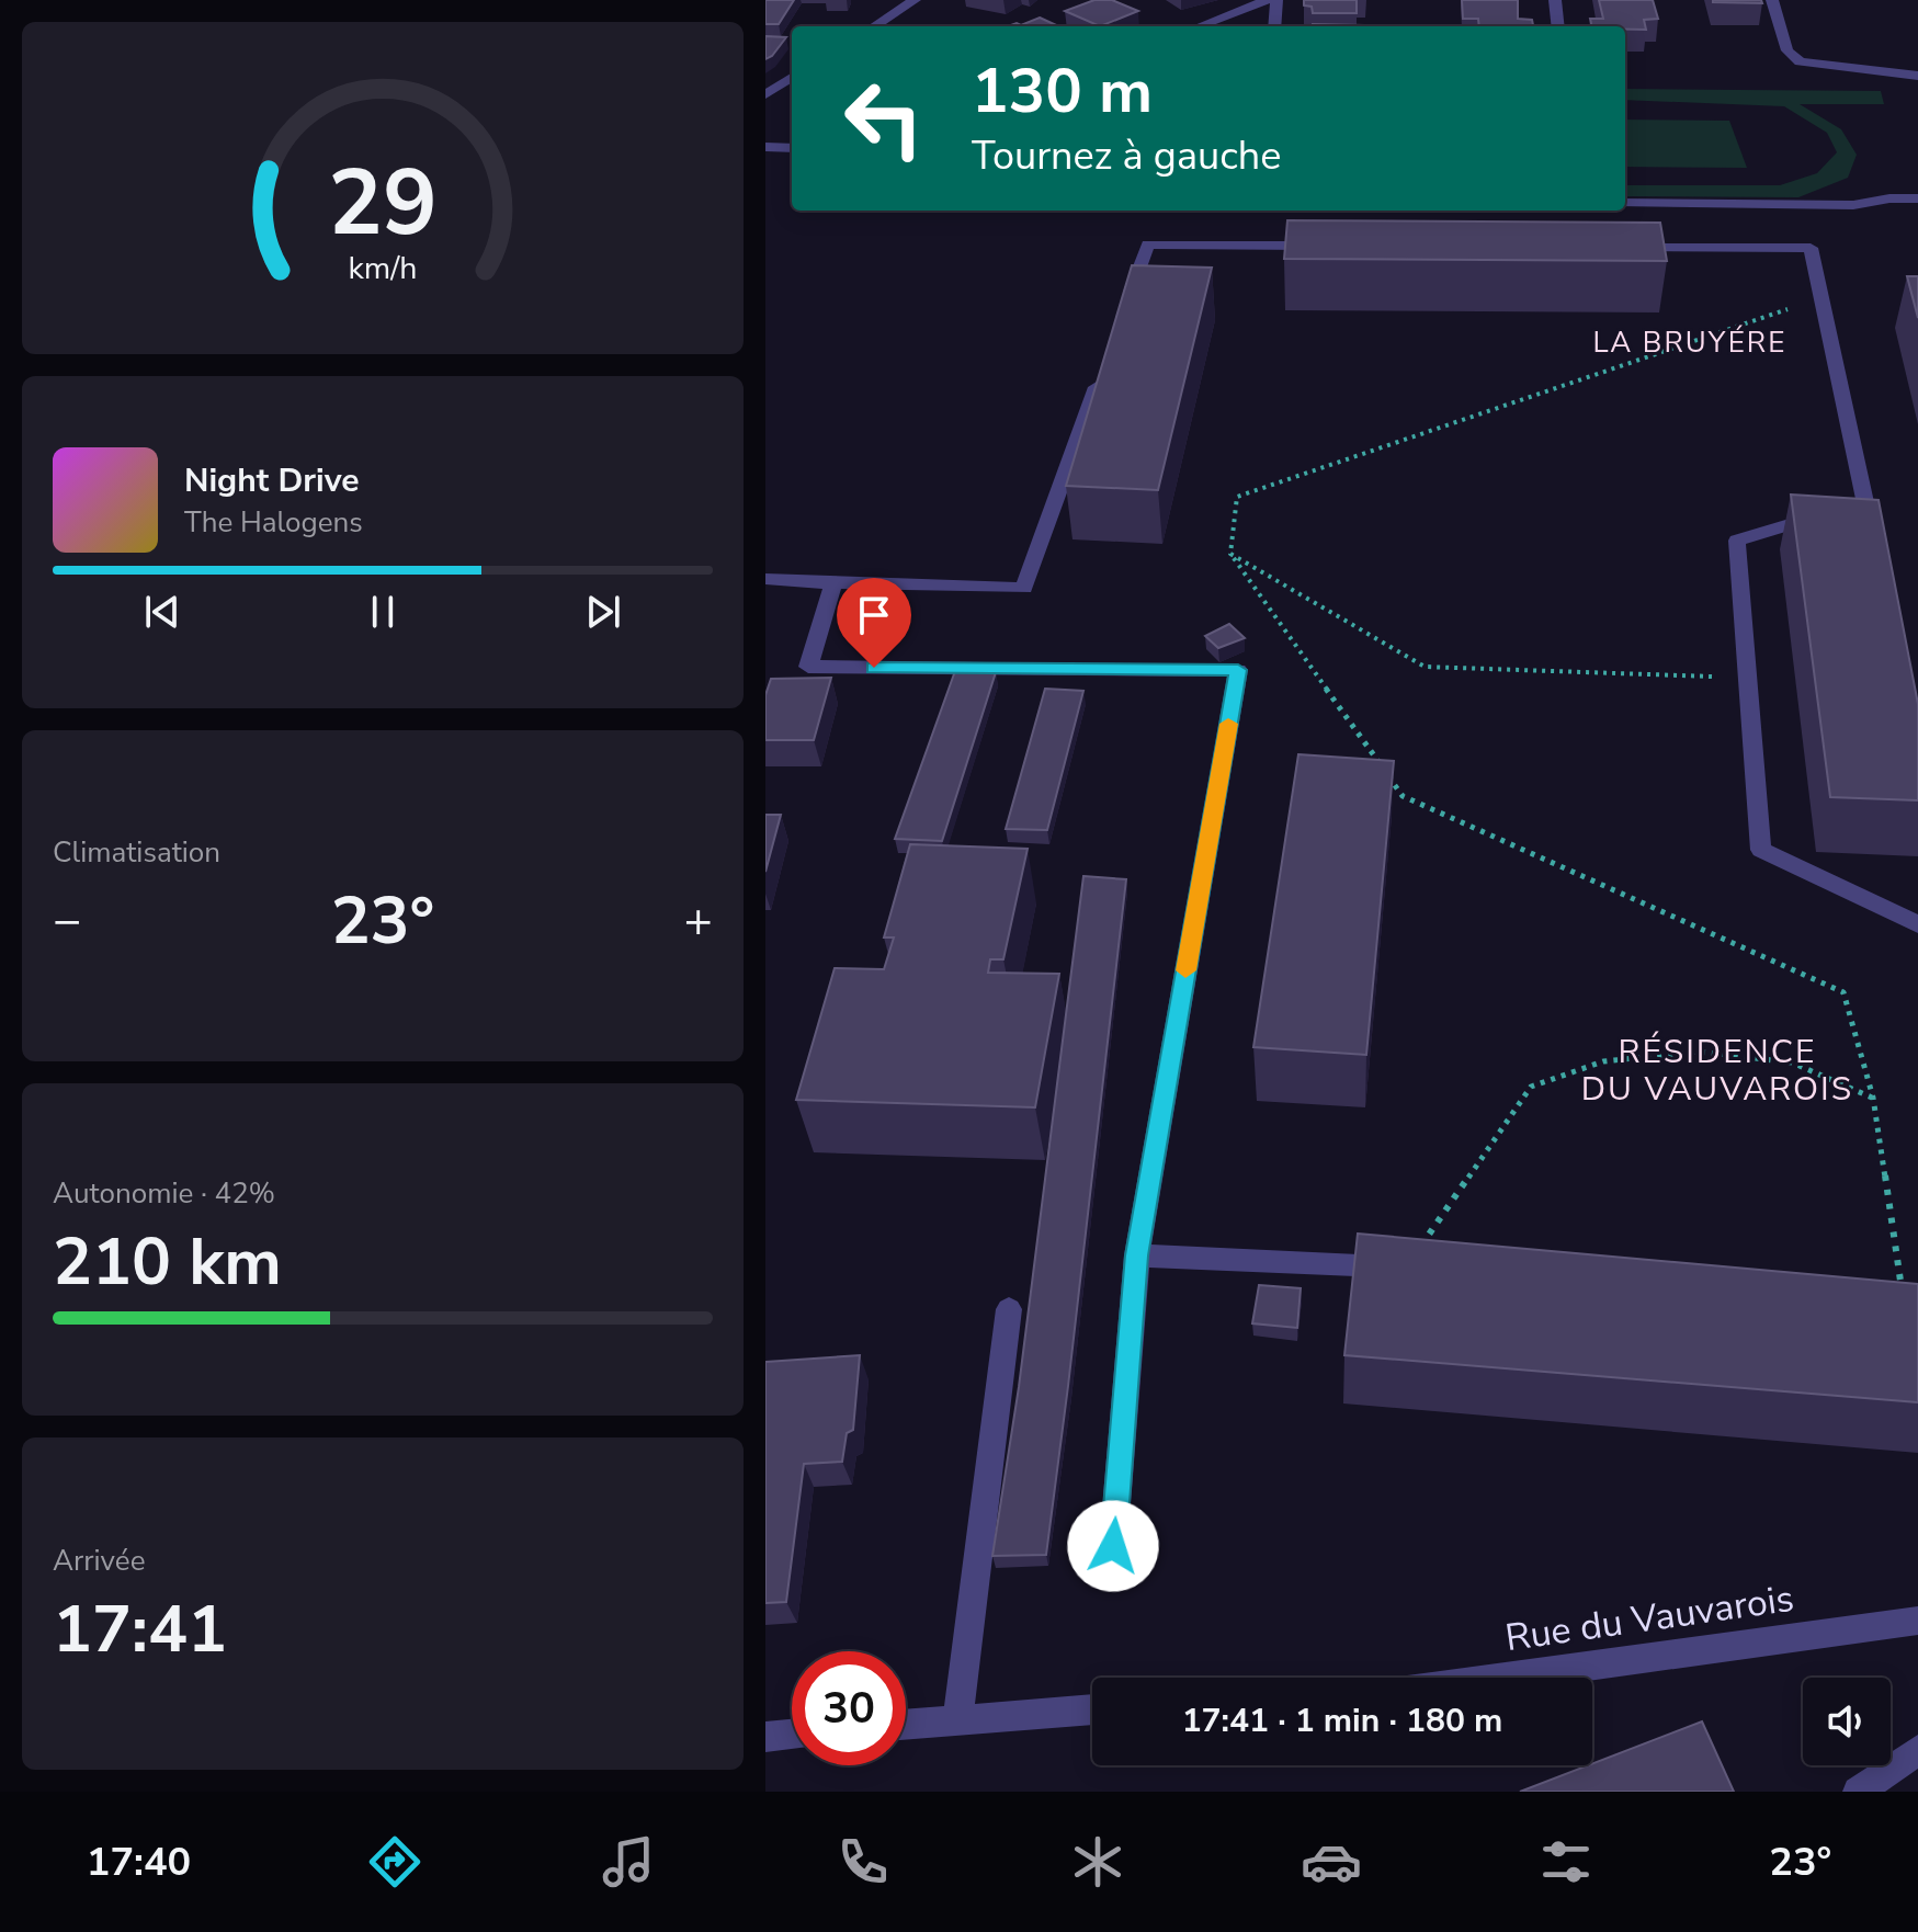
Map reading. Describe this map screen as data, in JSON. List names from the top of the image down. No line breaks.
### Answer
{"streets":{"street":["Rue du Vauvarois"]},"districts":["LA BRUYÉRE","RÉSIDENCE DU VAUVAROIS"],"page":{"turn":["130 m","Tournez à gauche"],"song":["Night Drive","The Halogens"],"tile":["Climatisation",["Autonomie · 42%","210 km"],["Arrivée","17:41"]],"heat":["−","23°","+"],"limit":"30","trip":"17:41 · 1 min · 180 m","tabs":["17:40","23°"],"gauge":["29","km/h"]}}
